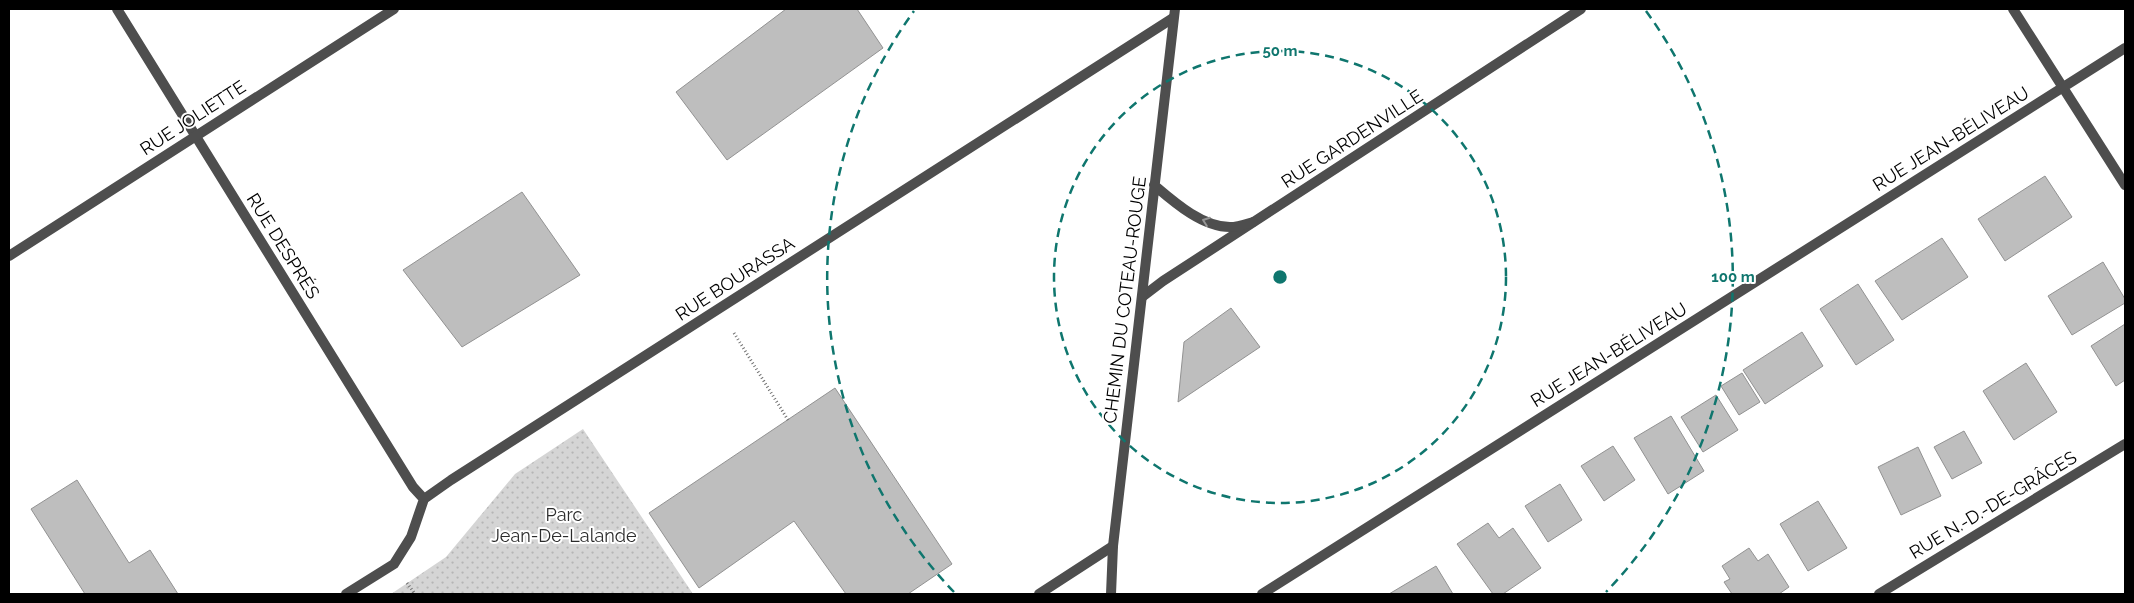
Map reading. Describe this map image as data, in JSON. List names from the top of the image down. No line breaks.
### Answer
{"streets":{"street":["RUE JOLIETTE","RUE GARDENVILLE","RUE JEAN-BÉLIVEAU","RUE DESPRÉS","RUE BOURASSA","CHEMIN DU COTEAU-ROUGE","RUE N.-D.-DE-GRÂCES"]},"crossings":[["RUE JOLIETTE","RUE DESPRÉS"],["RUE GARDENVILLE","CHEMIN DU COTEAU-ROUGE"],["RUE DESPRÉS","RUE BOURASSA"],["RUE BOURASSA","CHEMIN DU COTEAU-ROUGE"]],"parks":["Parc Jean-De-Lalande"],"rings":["50 m","100 m"]}
